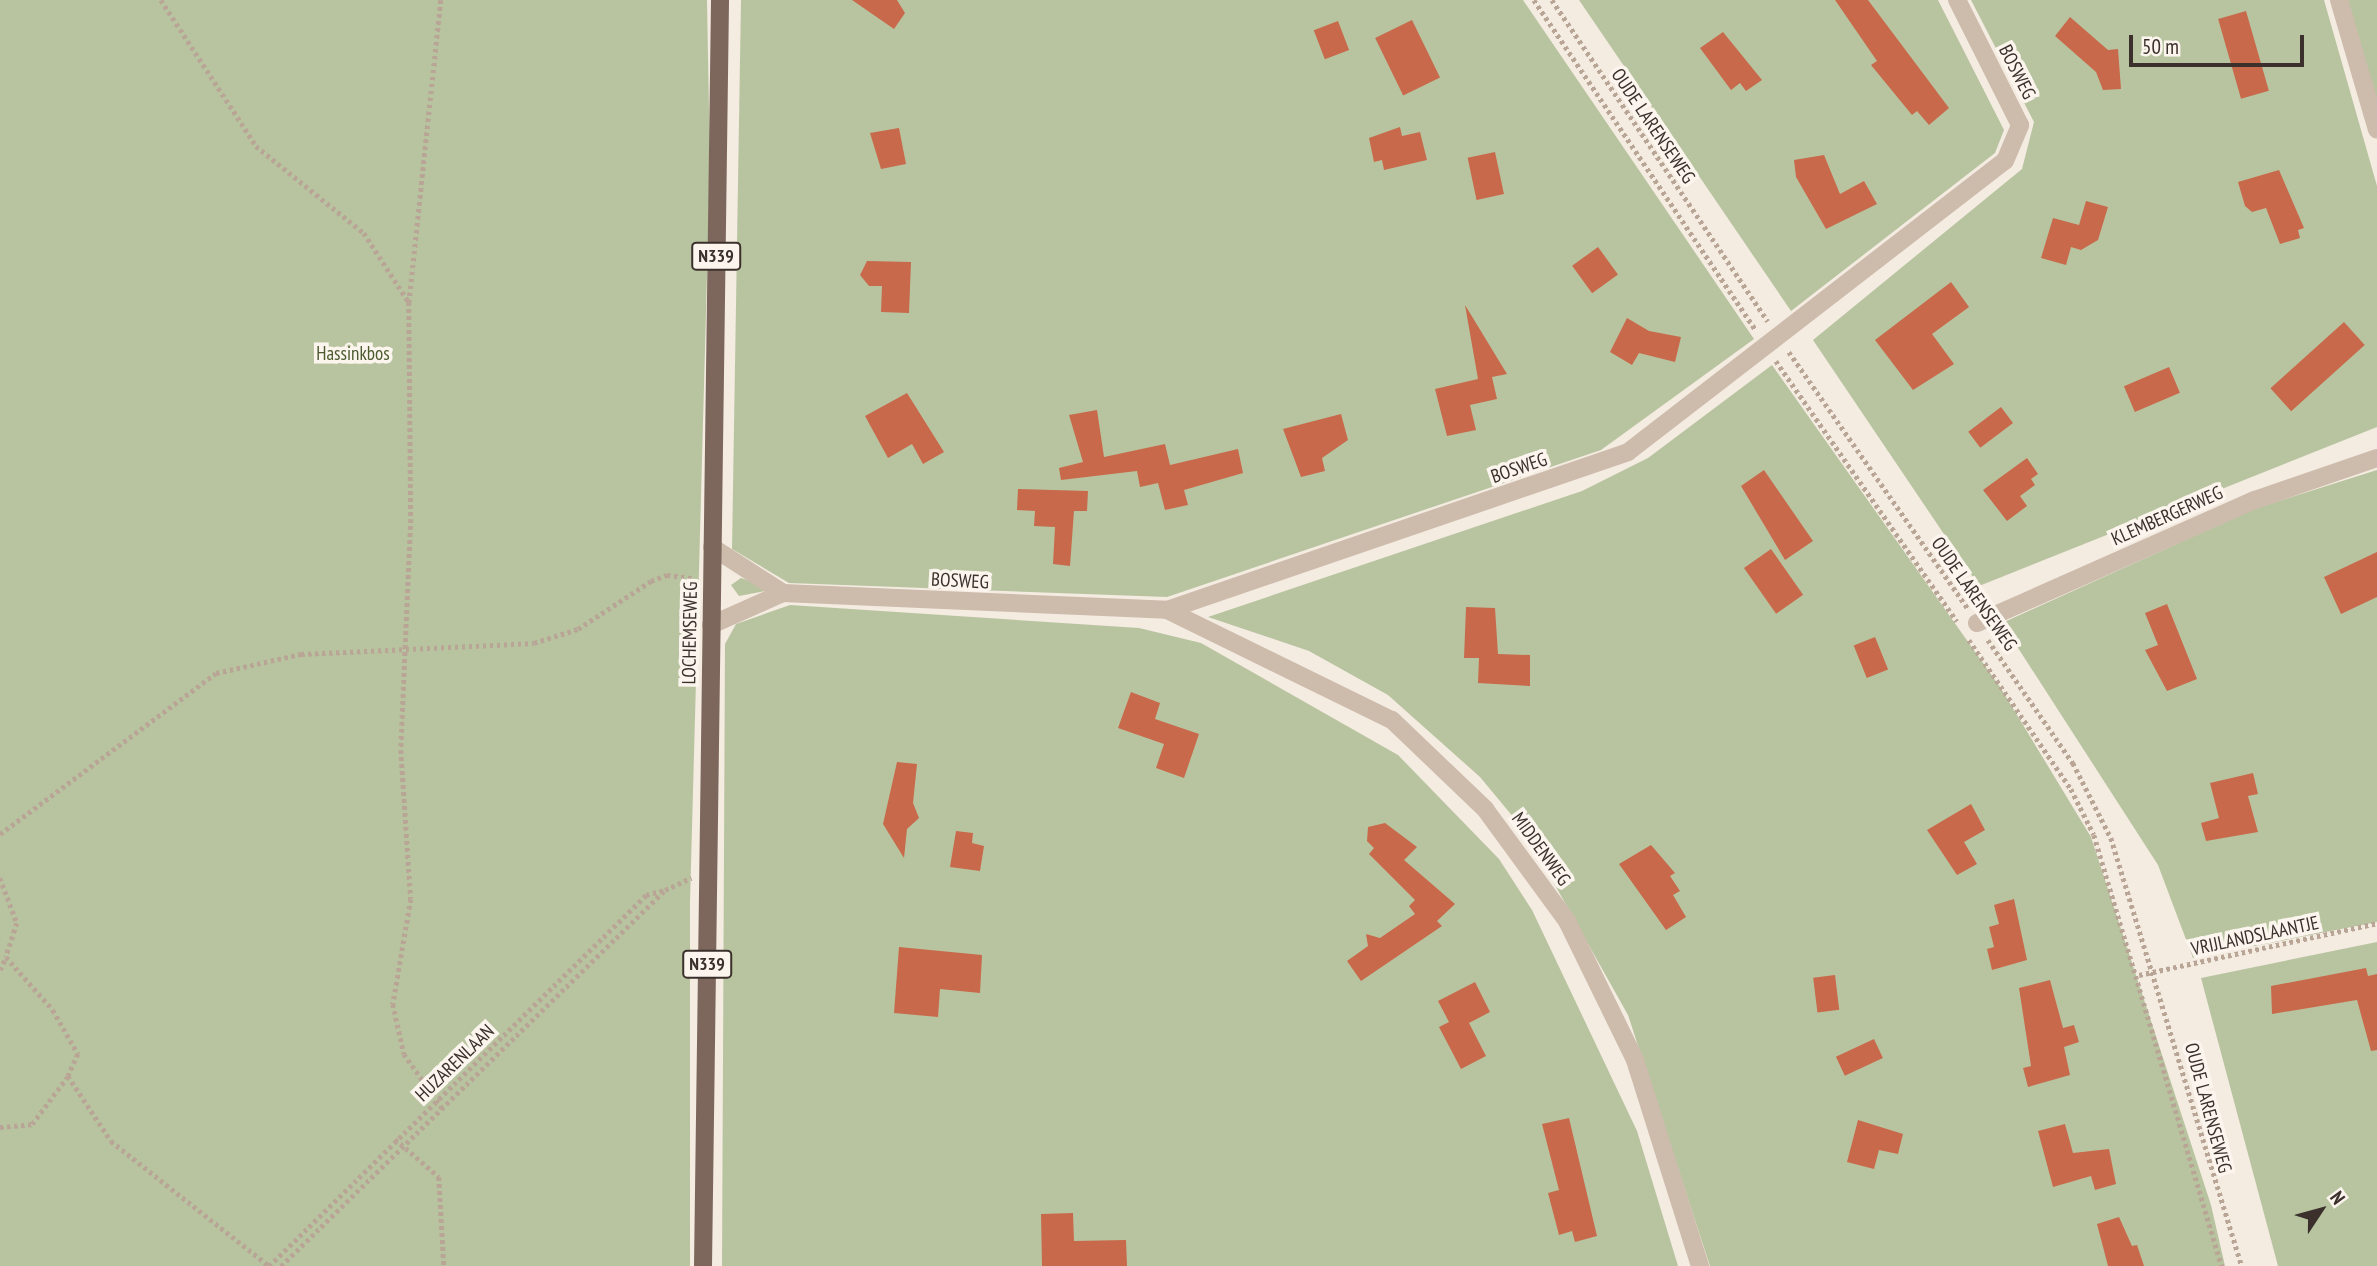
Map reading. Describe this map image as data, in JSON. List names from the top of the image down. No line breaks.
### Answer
{"streets":{"main road":["N339","LOCHEMSEWEG"],"street":["BOSWEG","KLEMBERGERWEG","MIDDENWEG"],"path":["OUDE LARENSEWEG","VRIJLANDSLAANTJE","HUZARENLAAN"]},"crossings":[["BOSWEG","OUDE LARENSEWEG"],["BOSWEG","LOCHEMSEWEG"],["BOSWEG","MIDDENWEG"],["OUDE LARENSEWEG","KLEMBERGERWEG"],["OUDE LARENSEWEG","VRIJLANDSLAANTJE"],["LOCHEMSEWEG","HUZARENLAAN"]],"parks":["Hassinkbos"],"scale_bar":"50 m","north":"top right"}
